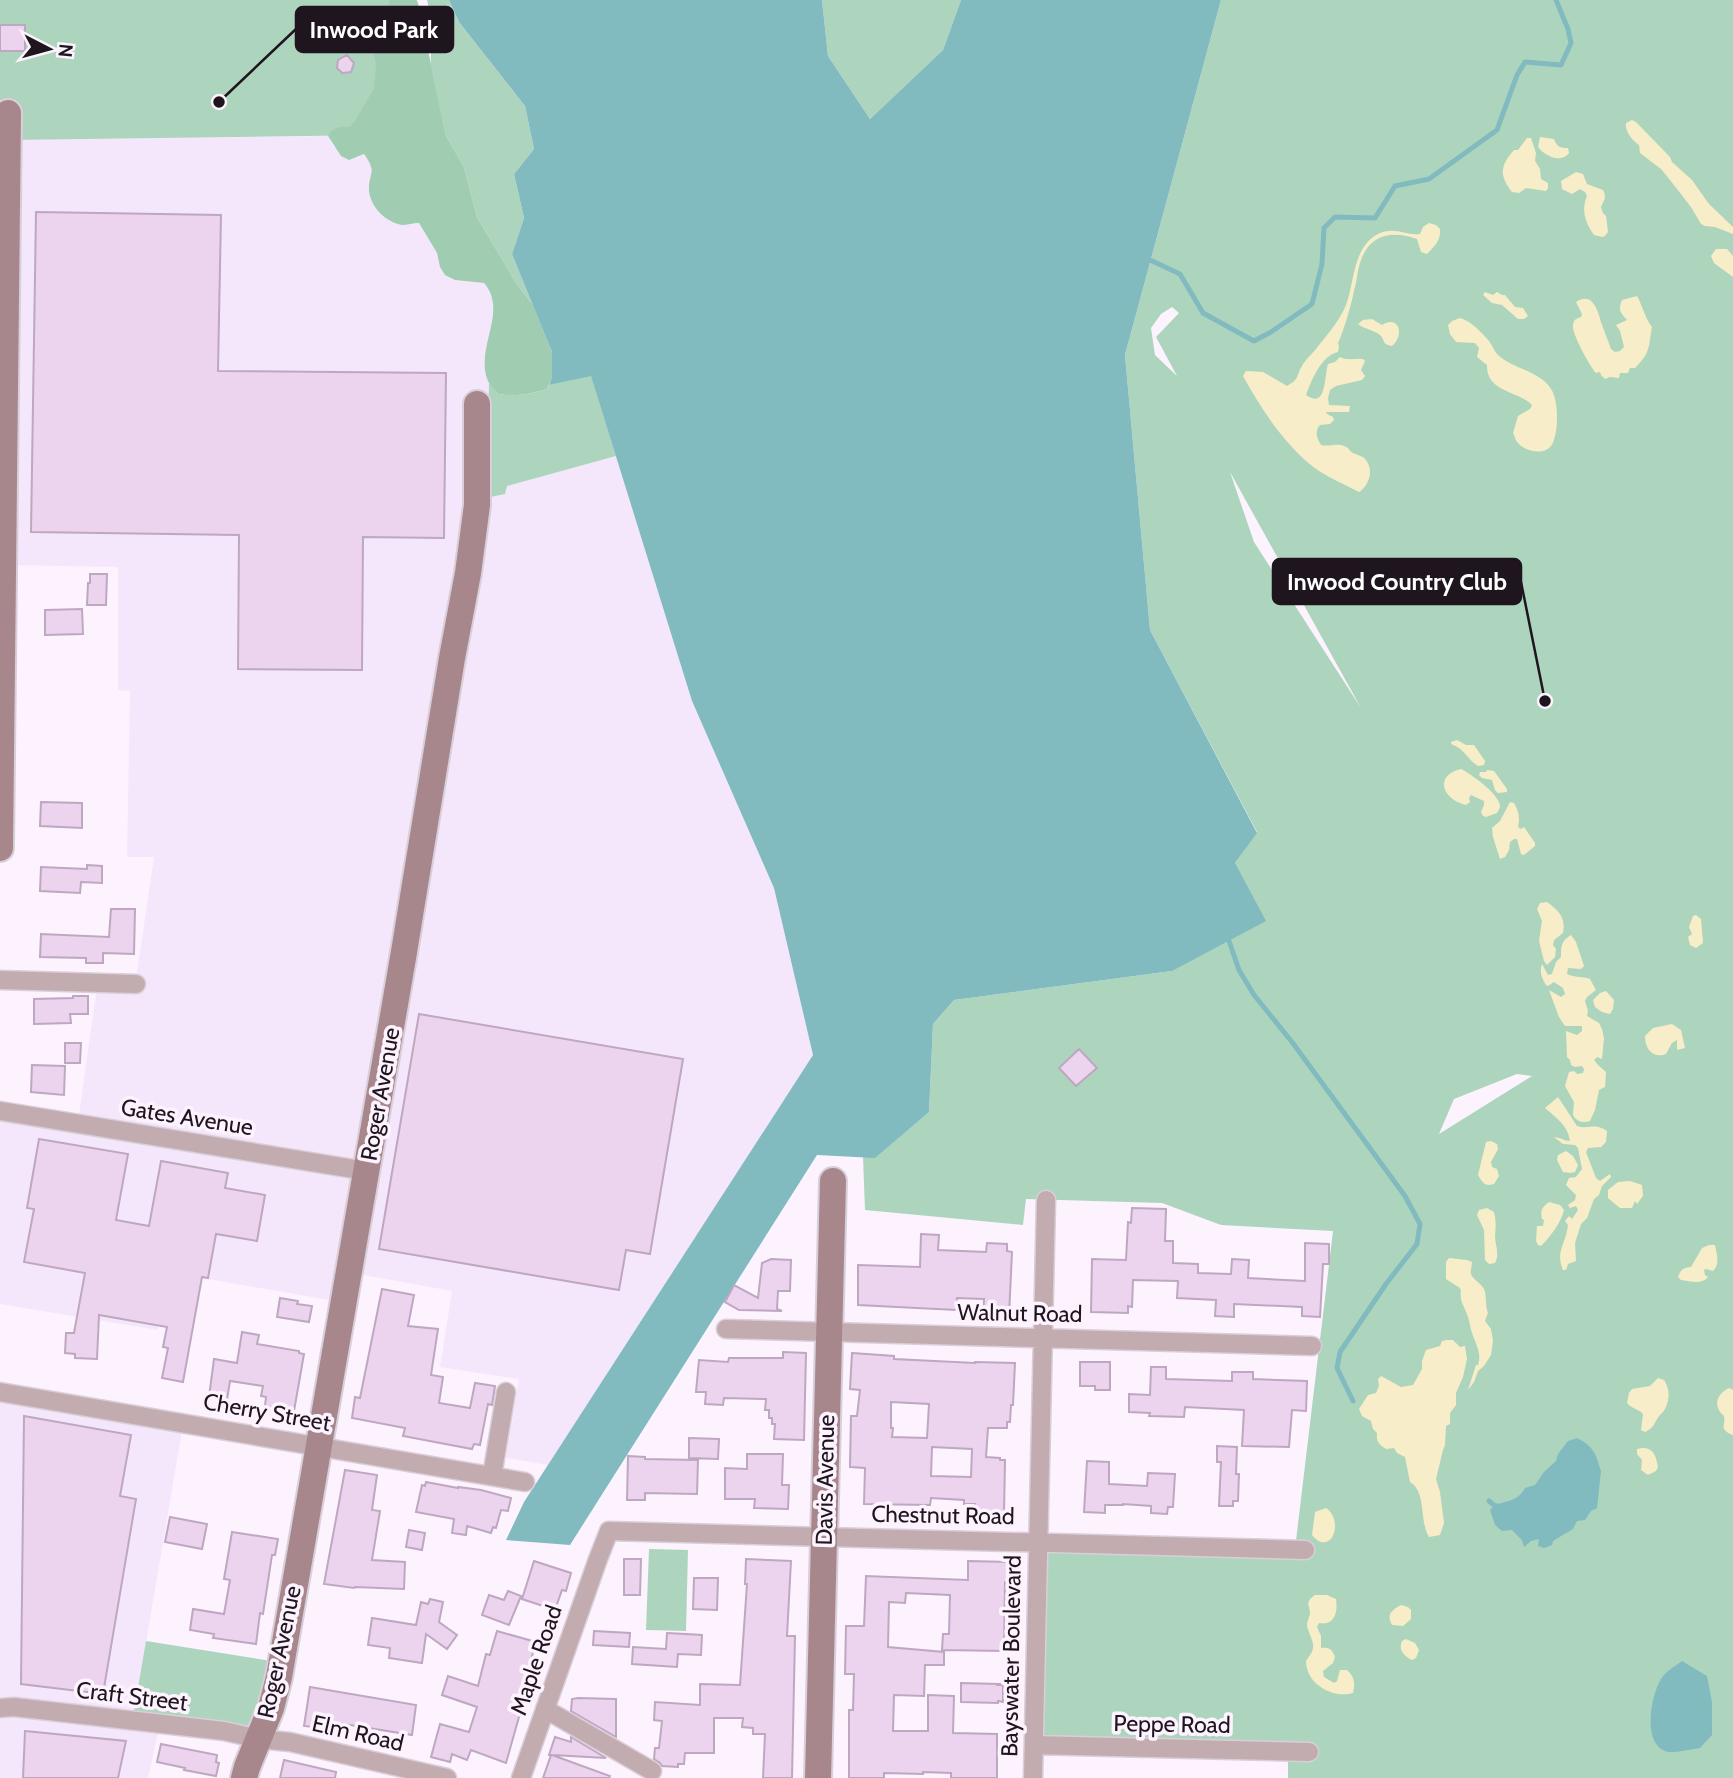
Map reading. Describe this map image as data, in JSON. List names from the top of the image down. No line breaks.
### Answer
{"streets":{"street":["Roger Avenue","Gates Avenue","Walnut Road","Cherry Street","Davis Avenue","Chestnut Road","Bayswater Boulevard","Maple Road","Craft Street","Peppe Road","Elm Road"]},"crossings":[["Roger Avenue","Gates Avenue"],["Roger Avenue","Cherry Street"],["Roger Avenue","Craft Street"],["Roger Avenue","Elm Road"],["Walnut Road","Davis Avenue"],["Walnut Road","Bayswater Boulevard"],["Davis Avenue","Chestnut Road"],["Chestnut Road","Bayswater Boulevard"],["Chestnut Road","Maple Road"],["Bayswater Boulevard","Peppe Road"],["Craft Street","Elm Road"]],"places":["Inwood Park","Inwood Country Club"],"north":"right"}
